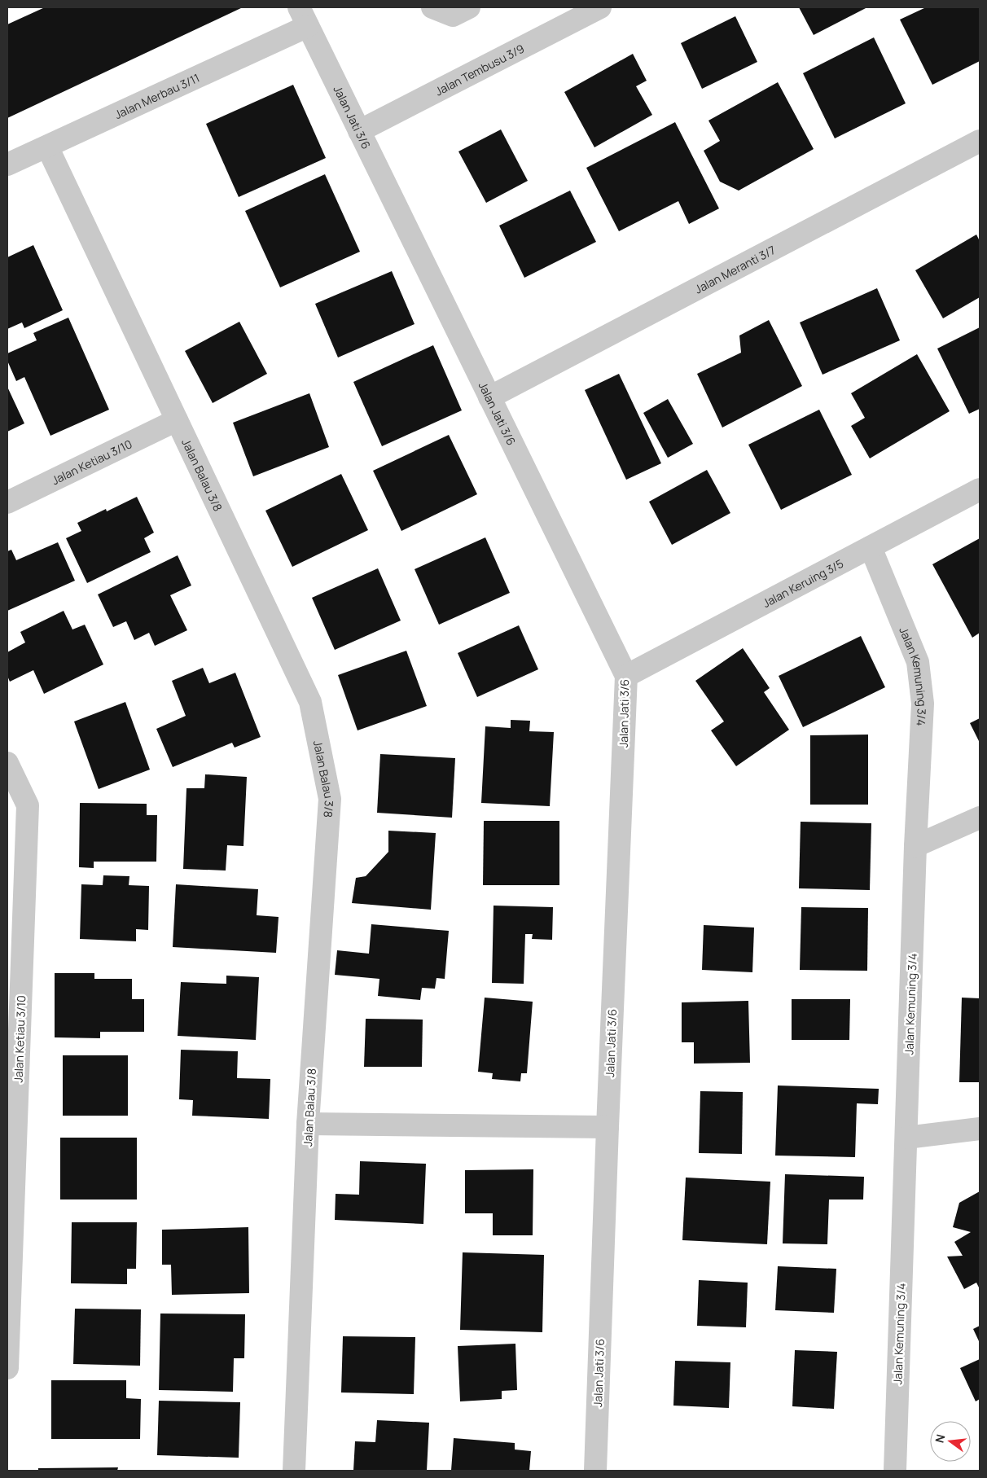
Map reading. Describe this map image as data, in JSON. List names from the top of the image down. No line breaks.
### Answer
{"streets":{"street":["Jalan Tembusu 3/9","Jalan Merbau 3/11","Jalan Jati 3/6","Jalan Meranti 3/7","Jalan Ketiau 3/10","Jalan Balau 3/8","Jalan Keruing 3/5","Jalan Kemuning 3/4"]},"crossings":[["Jalan Tembusu 3/9","Jalan Jati 3/6"],["Jalan Merbau 3/11","Jalan Jati 3/6"],["Jalan Merbau 3/11","Jalan Balau 3/8"],["Jalan Jati 3/6","Jalan Meranti 3/7"],["Jalan Jati 3/6","Jalan Keruing 3/5"],["Jalan Ketiau 3/10","Jalan Balau 3/8"],["Jalan Keruing 3/5","Jalan Kemuning 3/4"]],"north":"left"}
